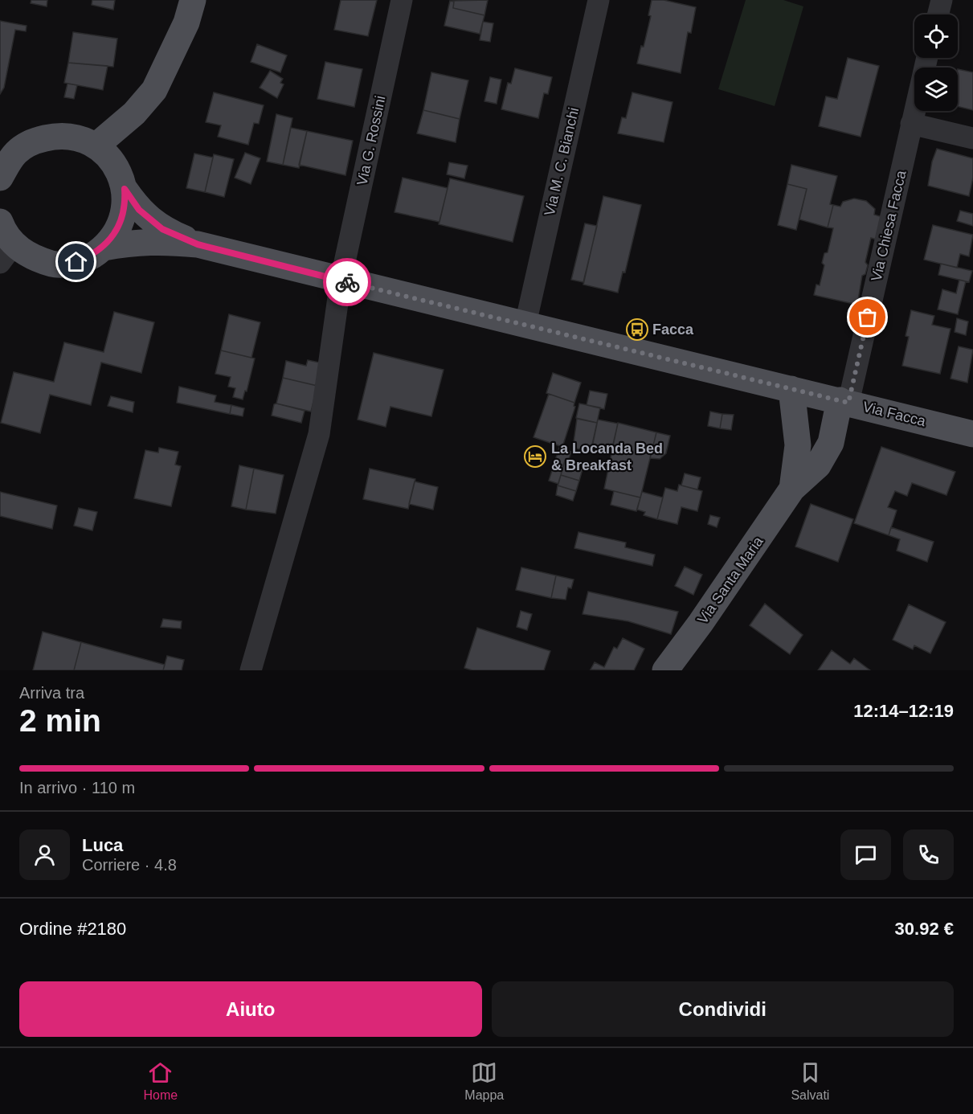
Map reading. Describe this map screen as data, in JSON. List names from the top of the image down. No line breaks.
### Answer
{"streets":{"main road":["Via Facca","Via Santa Maria"],"street":["Via G. Rossini","Via M. C. Bianchi","Via Chiesa Facca"]},"crossings":[["Via G. Rossini","Via Facca"],["Via M. C. Bianchi","Via Facca"],["Via Chiesa Facca","Via Facca"],["Via Chiesa Facca","Via Santa Maria"],["Via Facca","Via Santa Maria"]],"places":{"bus stop":["Facca"],"hotel":["La Locanda Bed & Breakfast"]},"page":{"heading":["2 min","Arriva tra","12:14–12:19"],"panel":["Luca","Corriere · 4.8","Ordine #2180","30.92 €"],"bar":"In arrivo · 110 m","buttons":["Aiuto","Condividi"],"tabs":["Home","Mappa","Salvati"]}}
